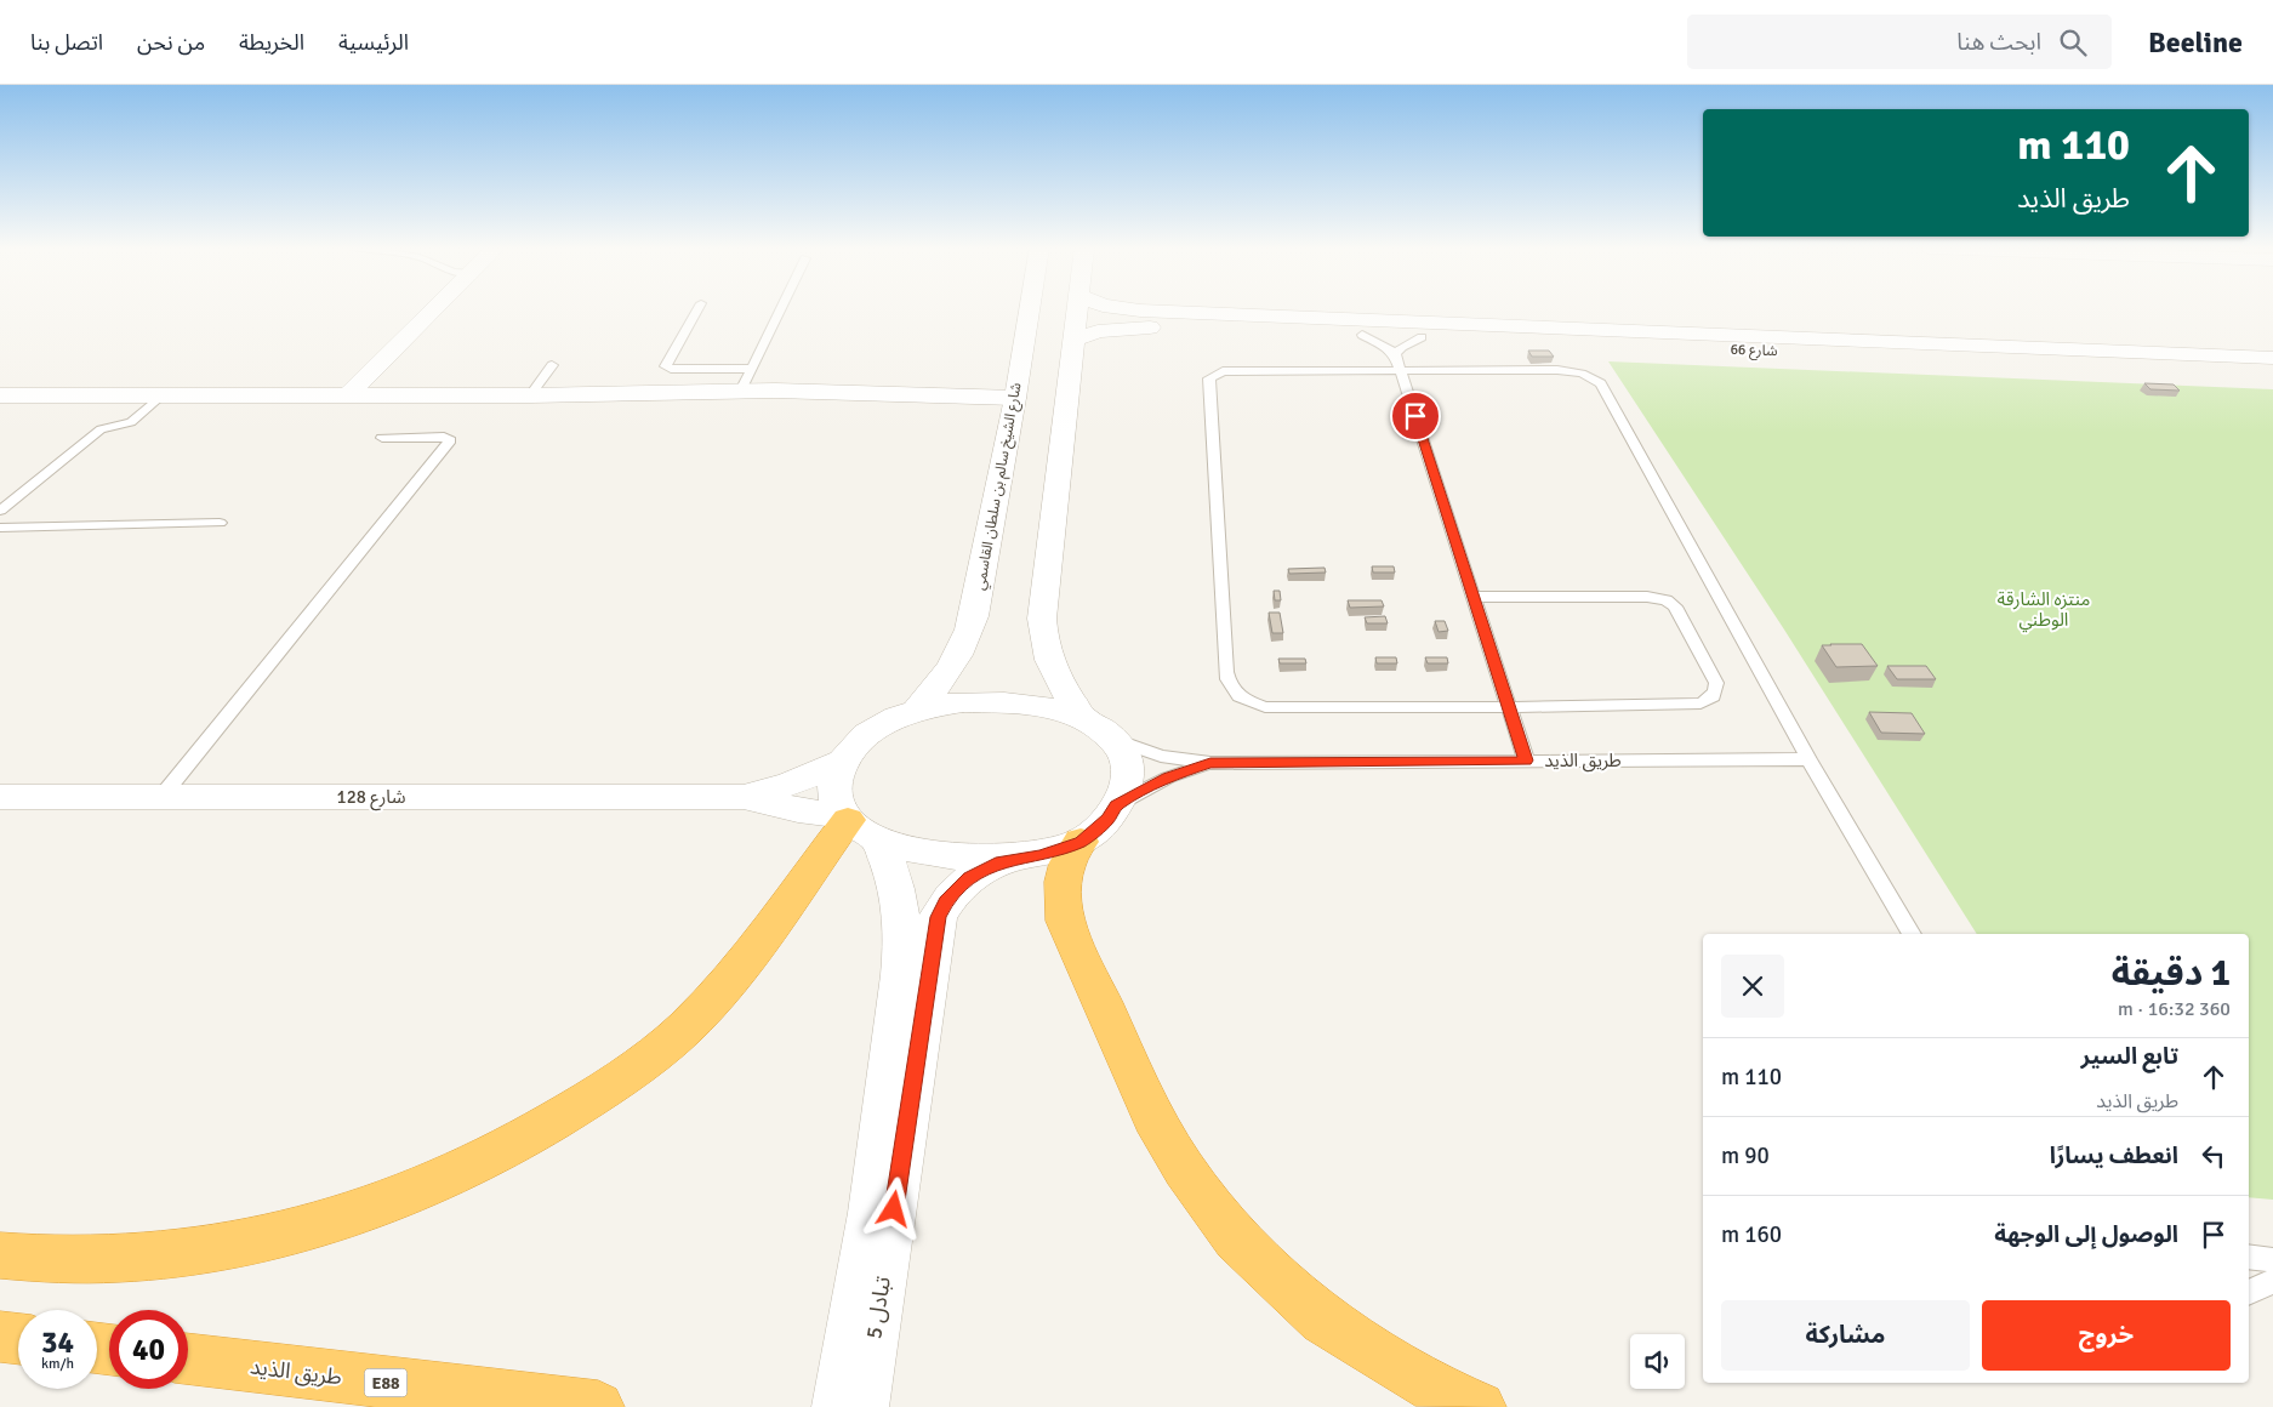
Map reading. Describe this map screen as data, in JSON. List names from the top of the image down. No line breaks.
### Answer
{"streets":{"highway":["طريق الذيد","E88"],"street":["شارع 66","شارع الشيخ سالم بن سلطان القاسمي","شارع 128","تبادل 5"]},"parks":["منتزه الشارقة الوطني"],"page":{"header":"Beeline","search":"ابحث هنا","nav":["الرئيسية","الخريطة","من نحن","اتصل بنا"],"turn":["110 m","طريق الذيد"],"heading":["1 دقيقة","360 m · 16:32"],"list":[{"name":"تابع السير","note":"طريق الذيد","value":"110 m"},{"name":"انعطف يسارًا","value":"90 m"},{"name":"الوصول إلى الوجهة","value":"160 m"}],"buttons":["خروج","مشاركة"],"speed":"34 km/h","limit":"40"}}
